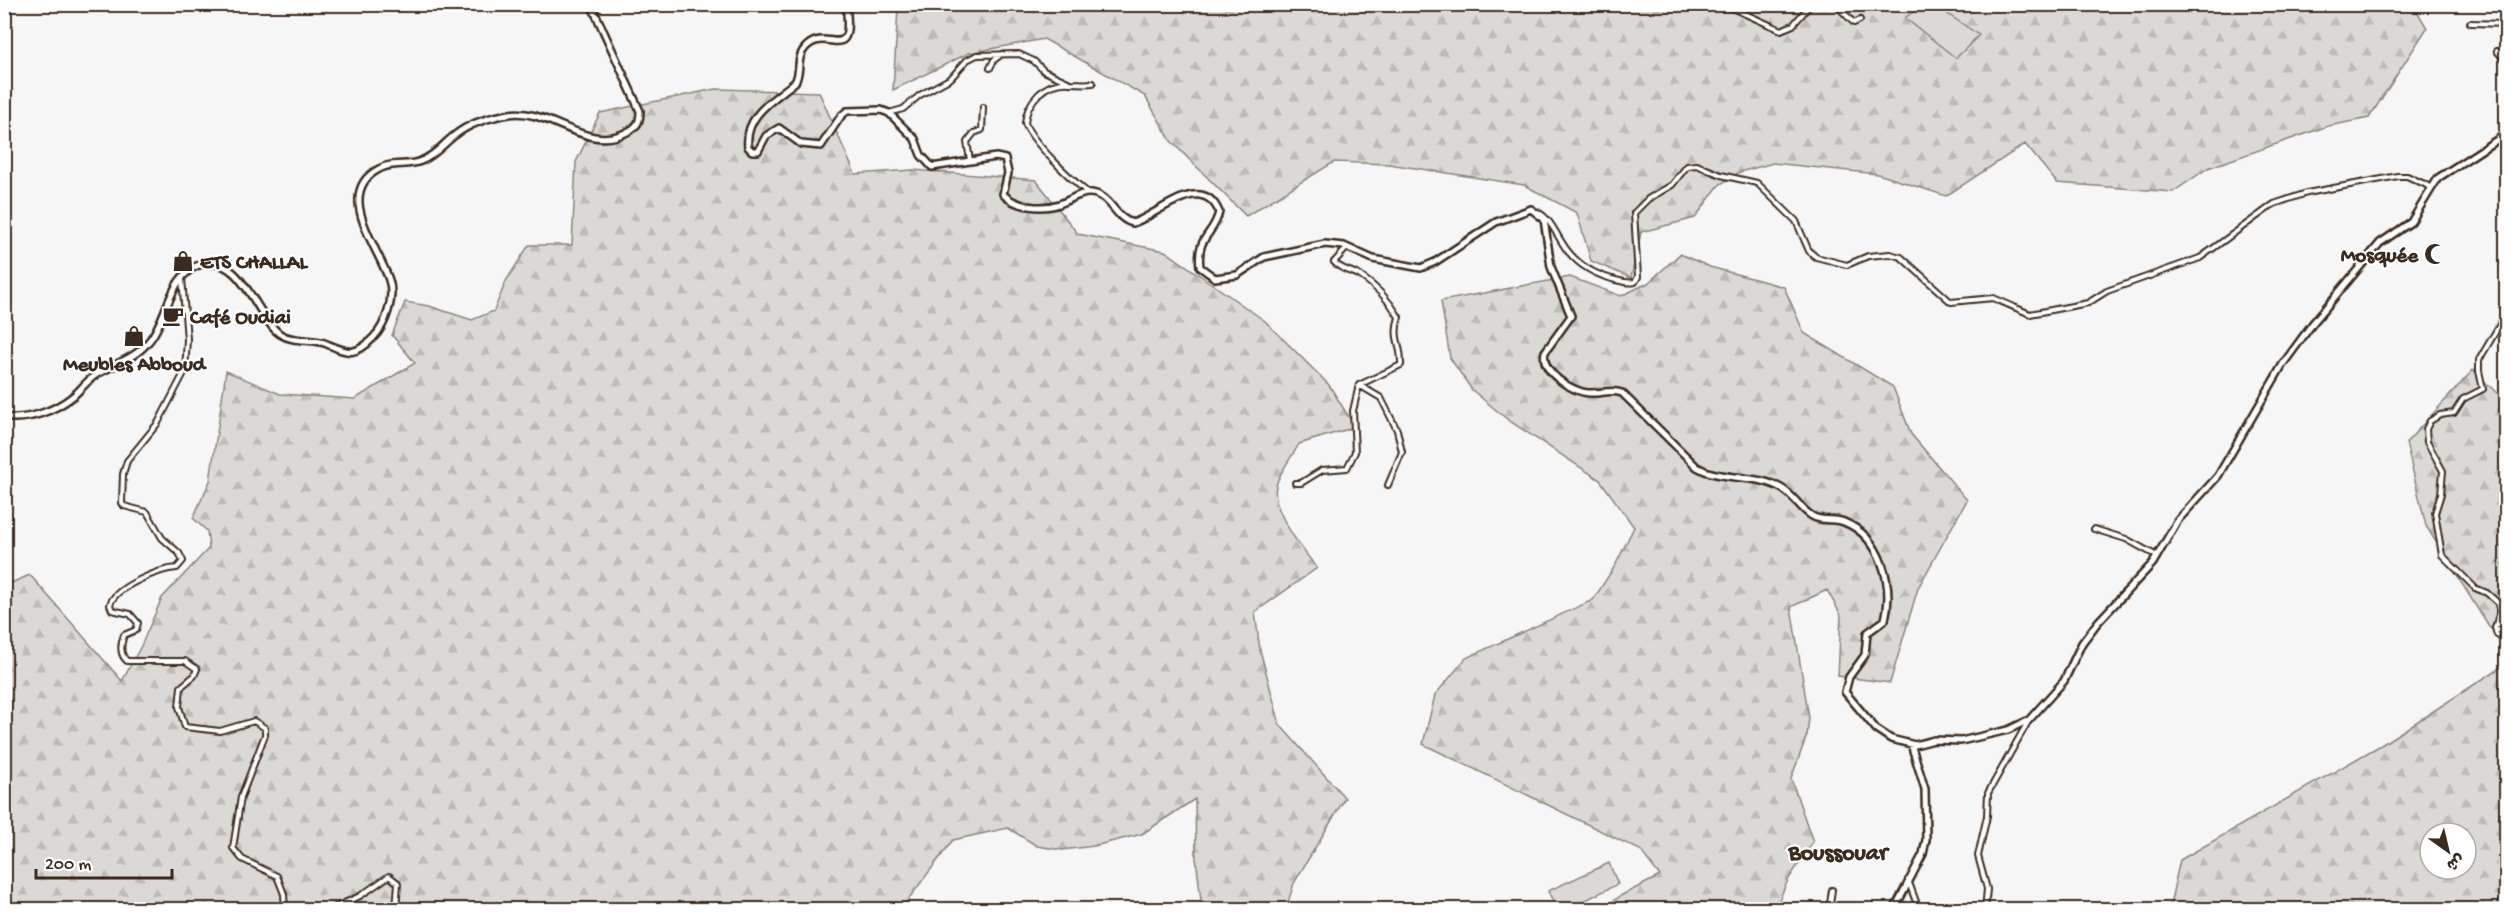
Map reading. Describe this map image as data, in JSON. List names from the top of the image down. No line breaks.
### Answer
{"districts":["Boussouar"],"places":{"mosque":["Mosquée"],"shop":["ETS CHALLAL","Meubles Abboud"],"cafe":["Café Oudiai"]},"scale_bar":"200 m","north":"bottom right"}
